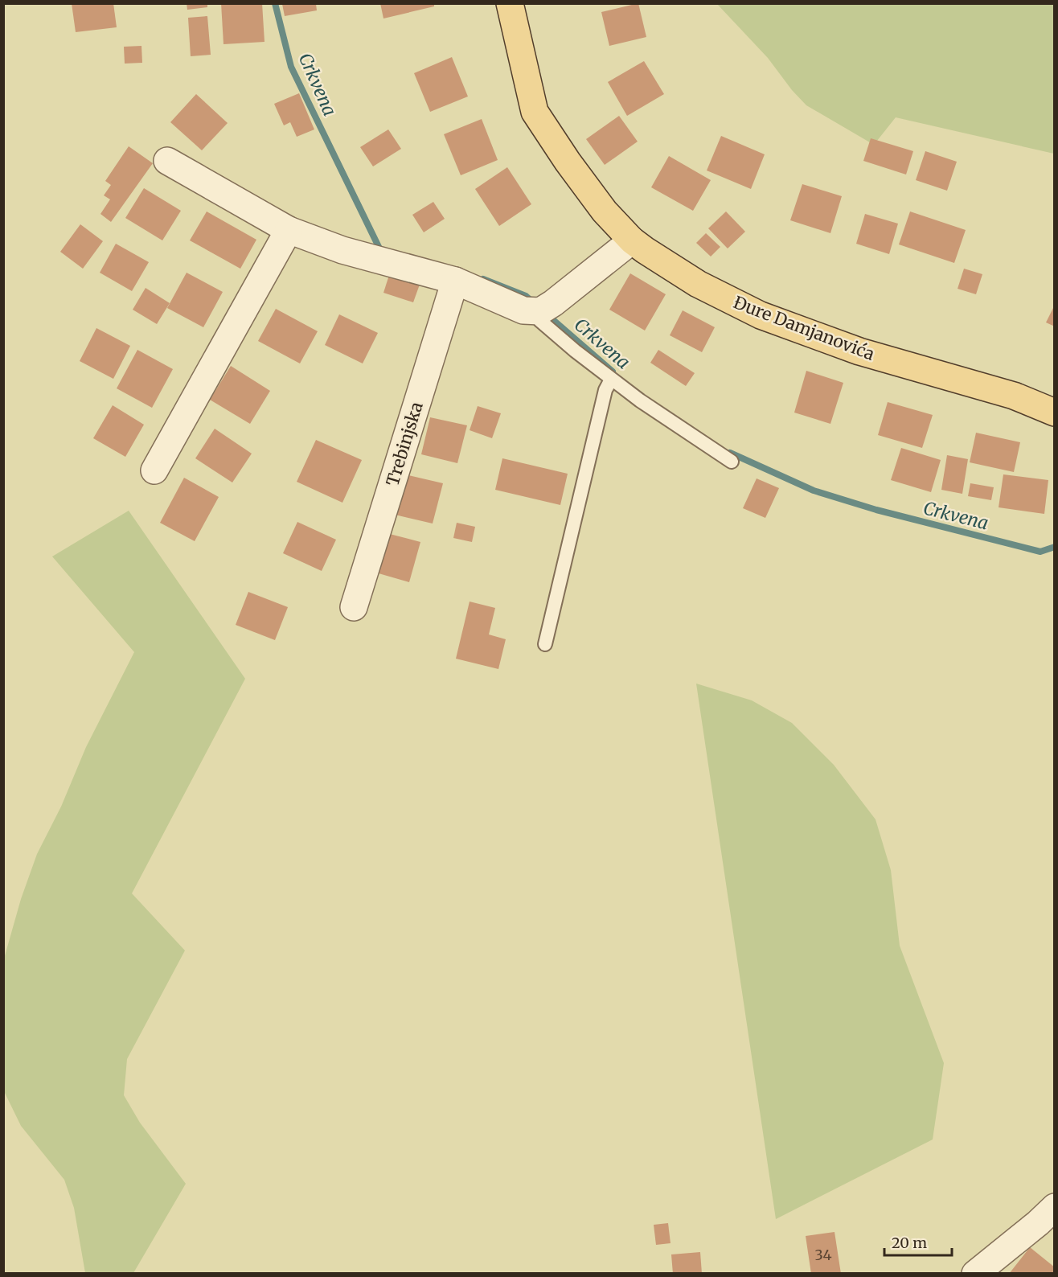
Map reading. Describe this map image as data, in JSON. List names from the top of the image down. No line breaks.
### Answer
{"streets":{"main road":["Đure Damjanovića"],"street":["Trebinjska"]},"water":["Crkvena"],"house_numbers":["34"],"scale_bar":"20 m"}
